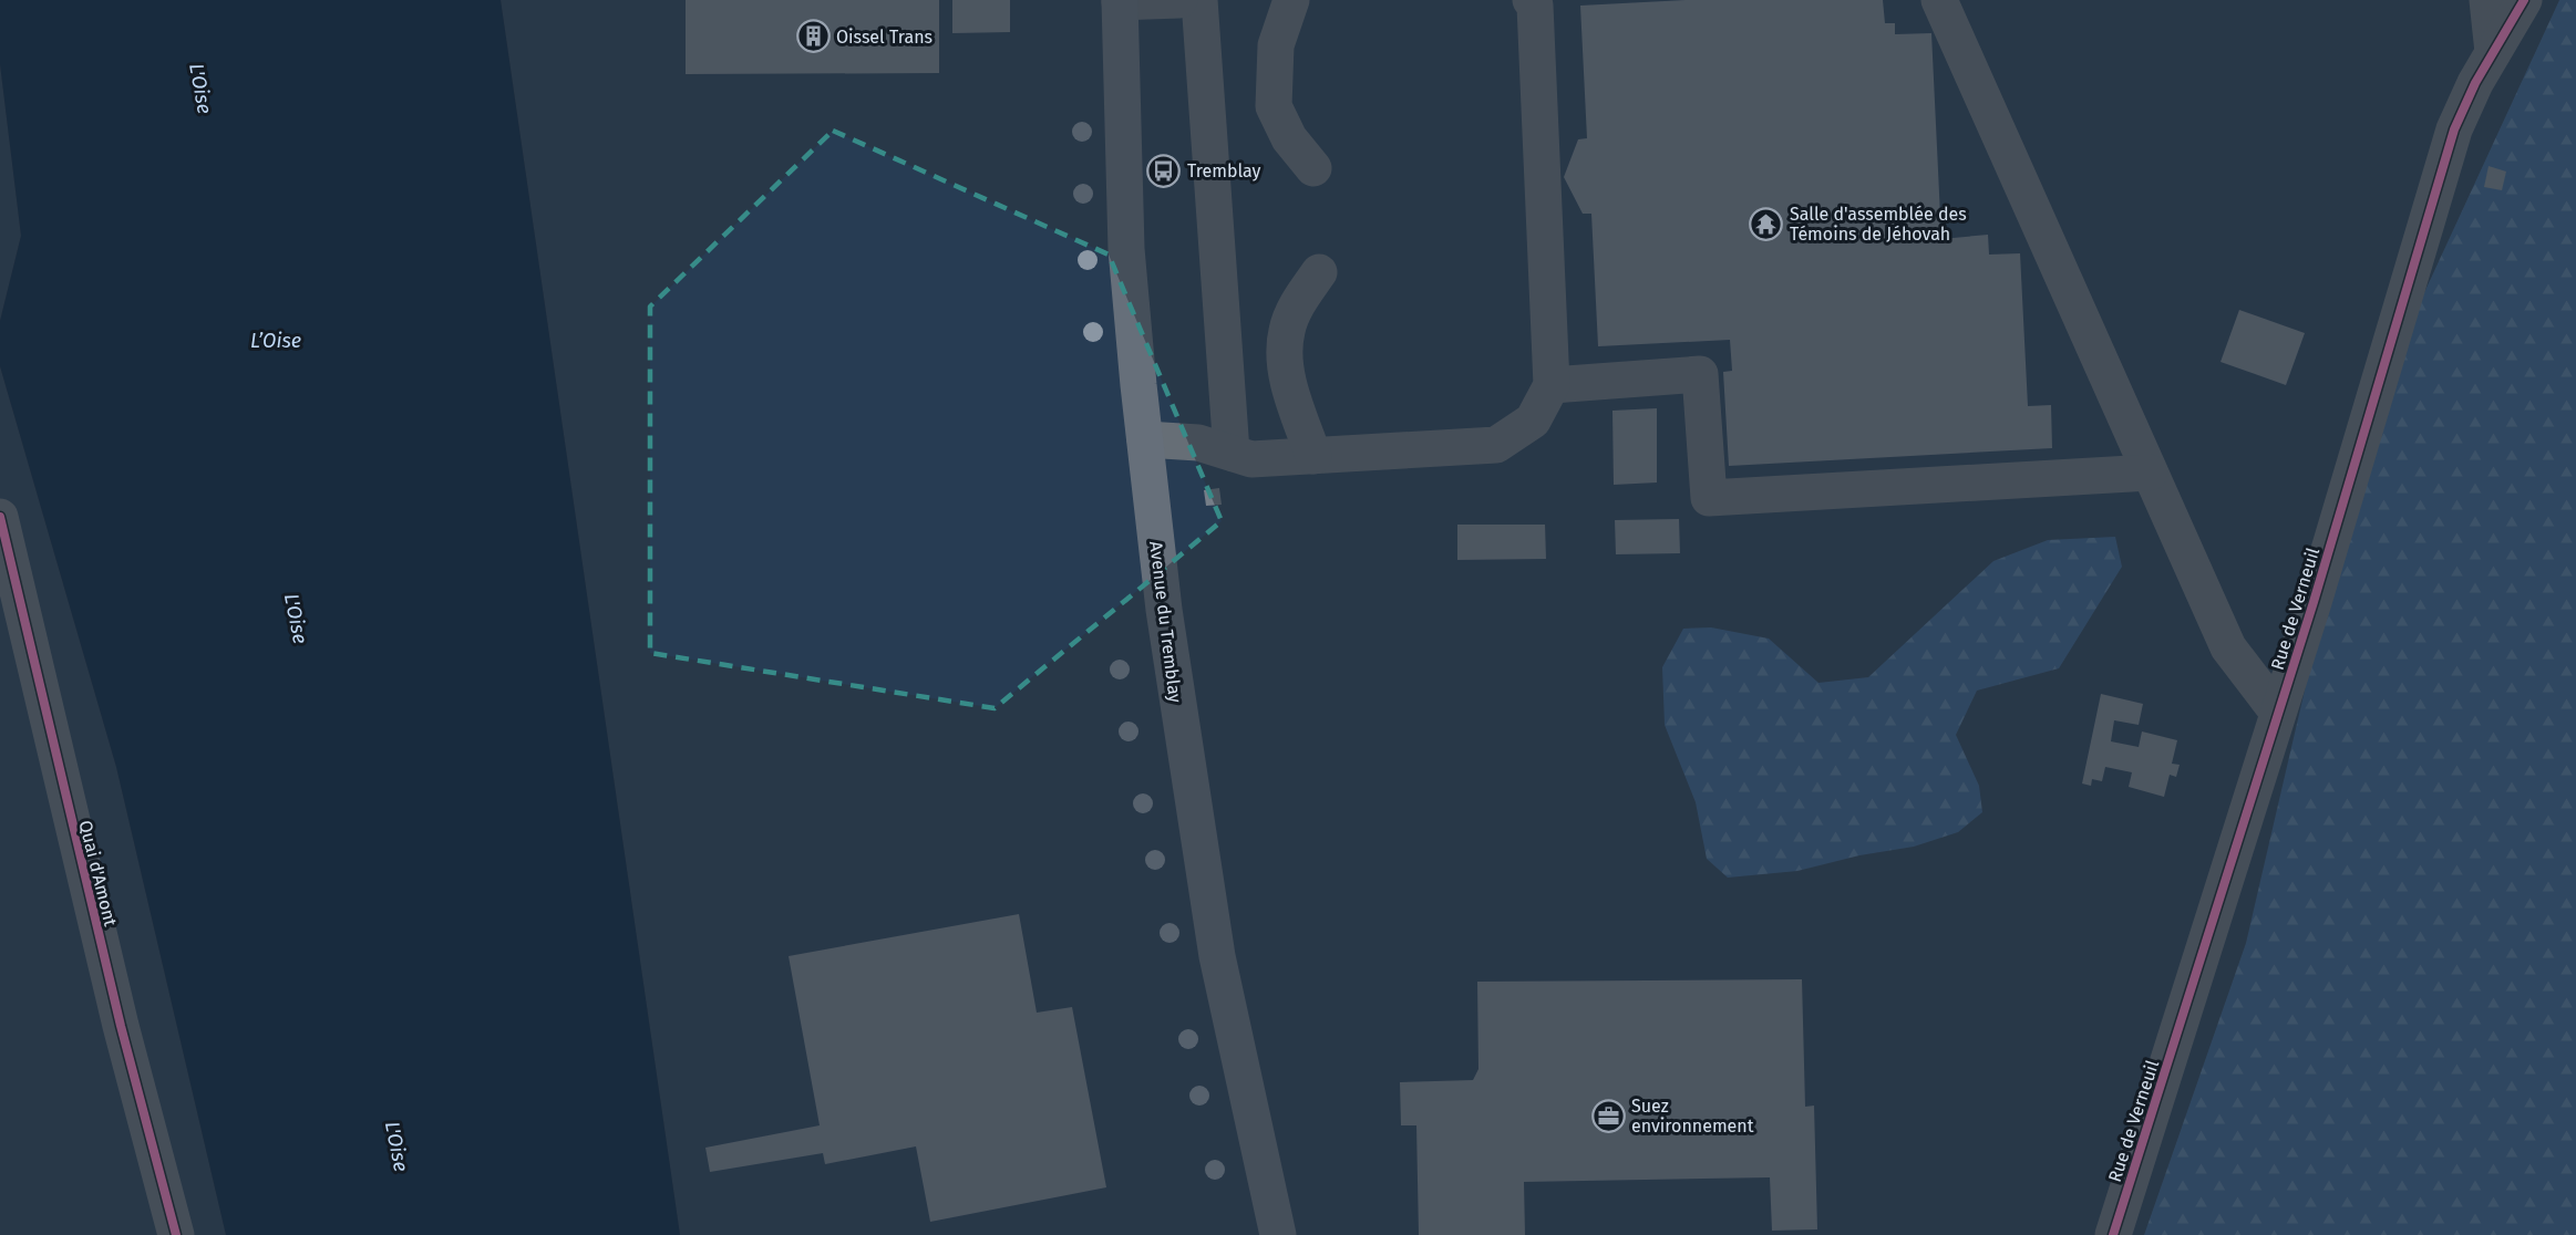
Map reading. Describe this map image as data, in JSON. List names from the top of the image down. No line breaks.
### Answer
{"streets":{"main road":["Avenue du Tremblay"],"street":["Rue de Verneuil","Quai d'Amont"]},"water":["L'Oise","L’Oise"],"places":{"building":["Oissel Trans"],"bus stop":["Tremblay"],"temple":["Salle d'assemblée des Témoins de Jéhovah"],"office":["Suez environnement"]}}
